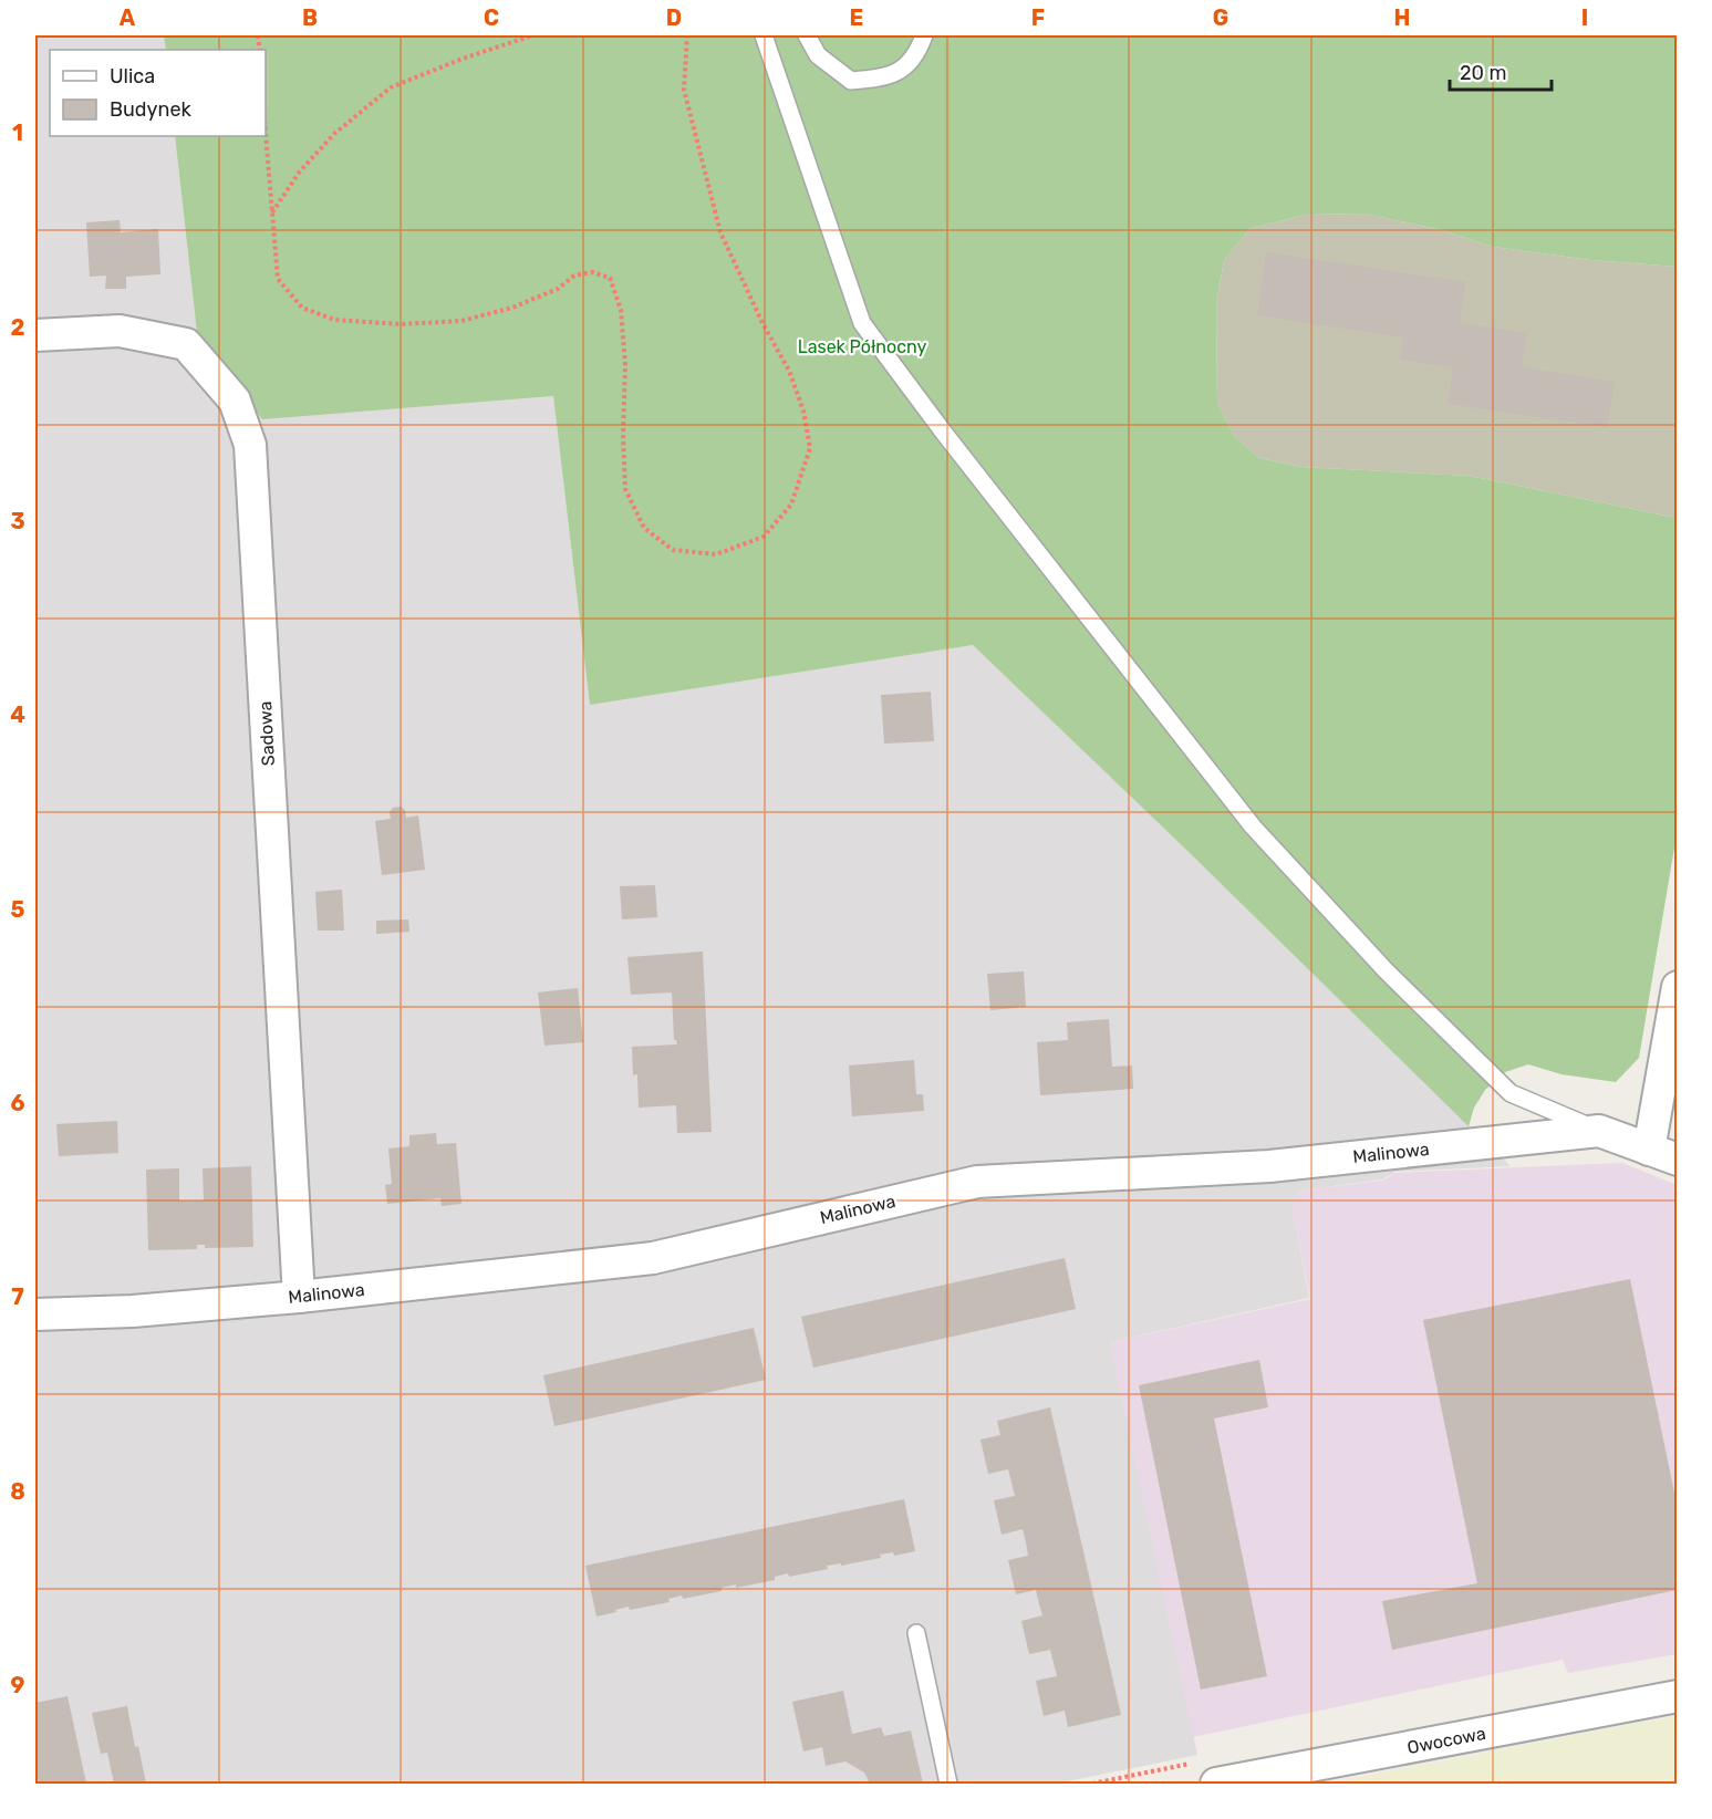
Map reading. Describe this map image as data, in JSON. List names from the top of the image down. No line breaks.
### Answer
{"streets":{"street":["Sadowa","Malinowa","Owocowa"]},"crossings":[["Sadowa","Malinowa"]],"parks":["Lasek Północny"],"legend":["Ulica","Budynek"],"scale_bar":"20 m","grid":{"columns":["A","B","C","D","E","F","G","H","I"],"rows":["1","2","3","4","5","6","7","8","9"]}}
